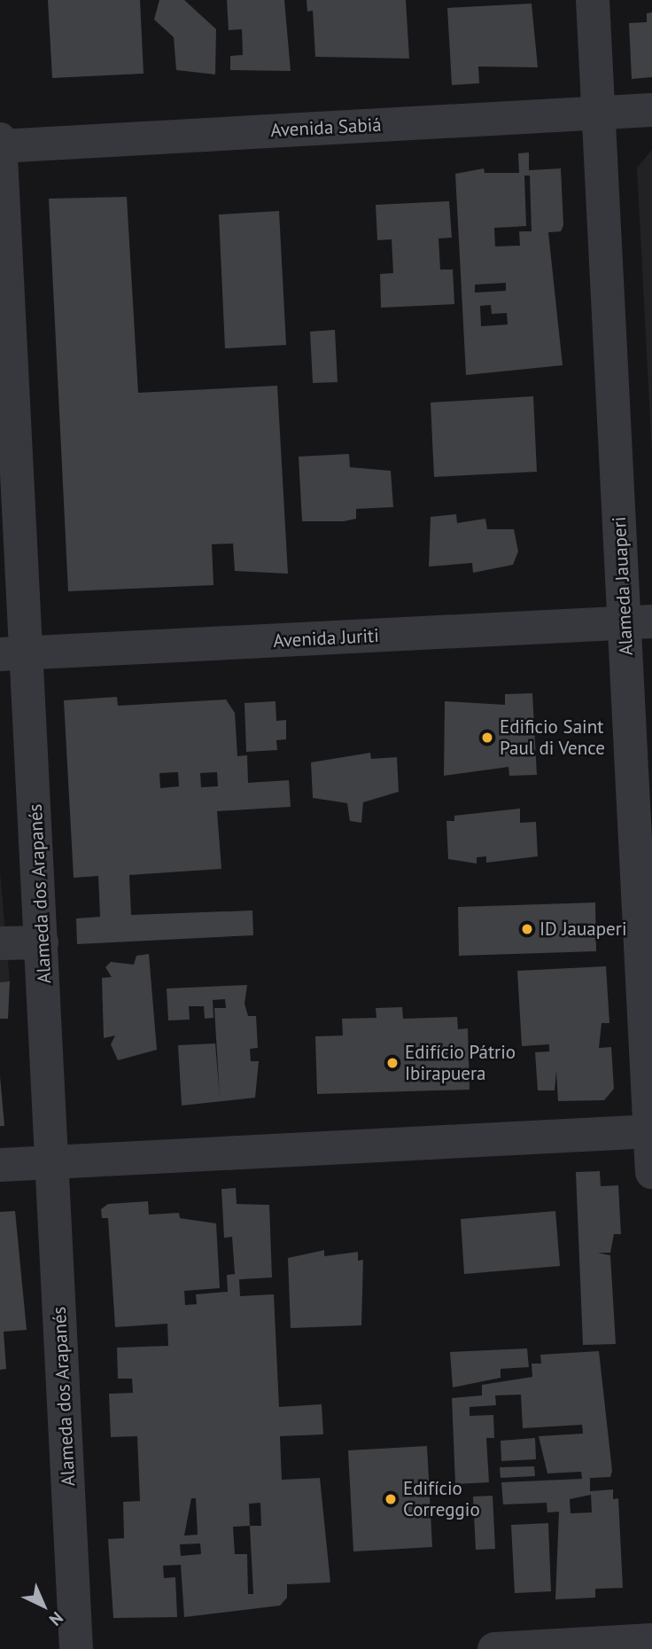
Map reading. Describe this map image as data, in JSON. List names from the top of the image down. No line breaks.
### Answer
{"streets":{"street":["Avenida Sabiá","Alameda Jauaperi","Avenida Juriti","Alameda dos Arapanés"]},"crossings":[["Avenida Sabiá","Alameda Jauaperi"],["Avenida Sabiá","Alameda dos Arapanés"],["Alameda Jauaperi","Avenida Juriti"],["Avenida Juriti","Alameda dos Arapanés"]],"places":["Edificio Saint Paul di Vence","ID Jauaperi","Edifício Pátrio Ibirapuera","Edifício Correggio"],"north":"bottom right"}
